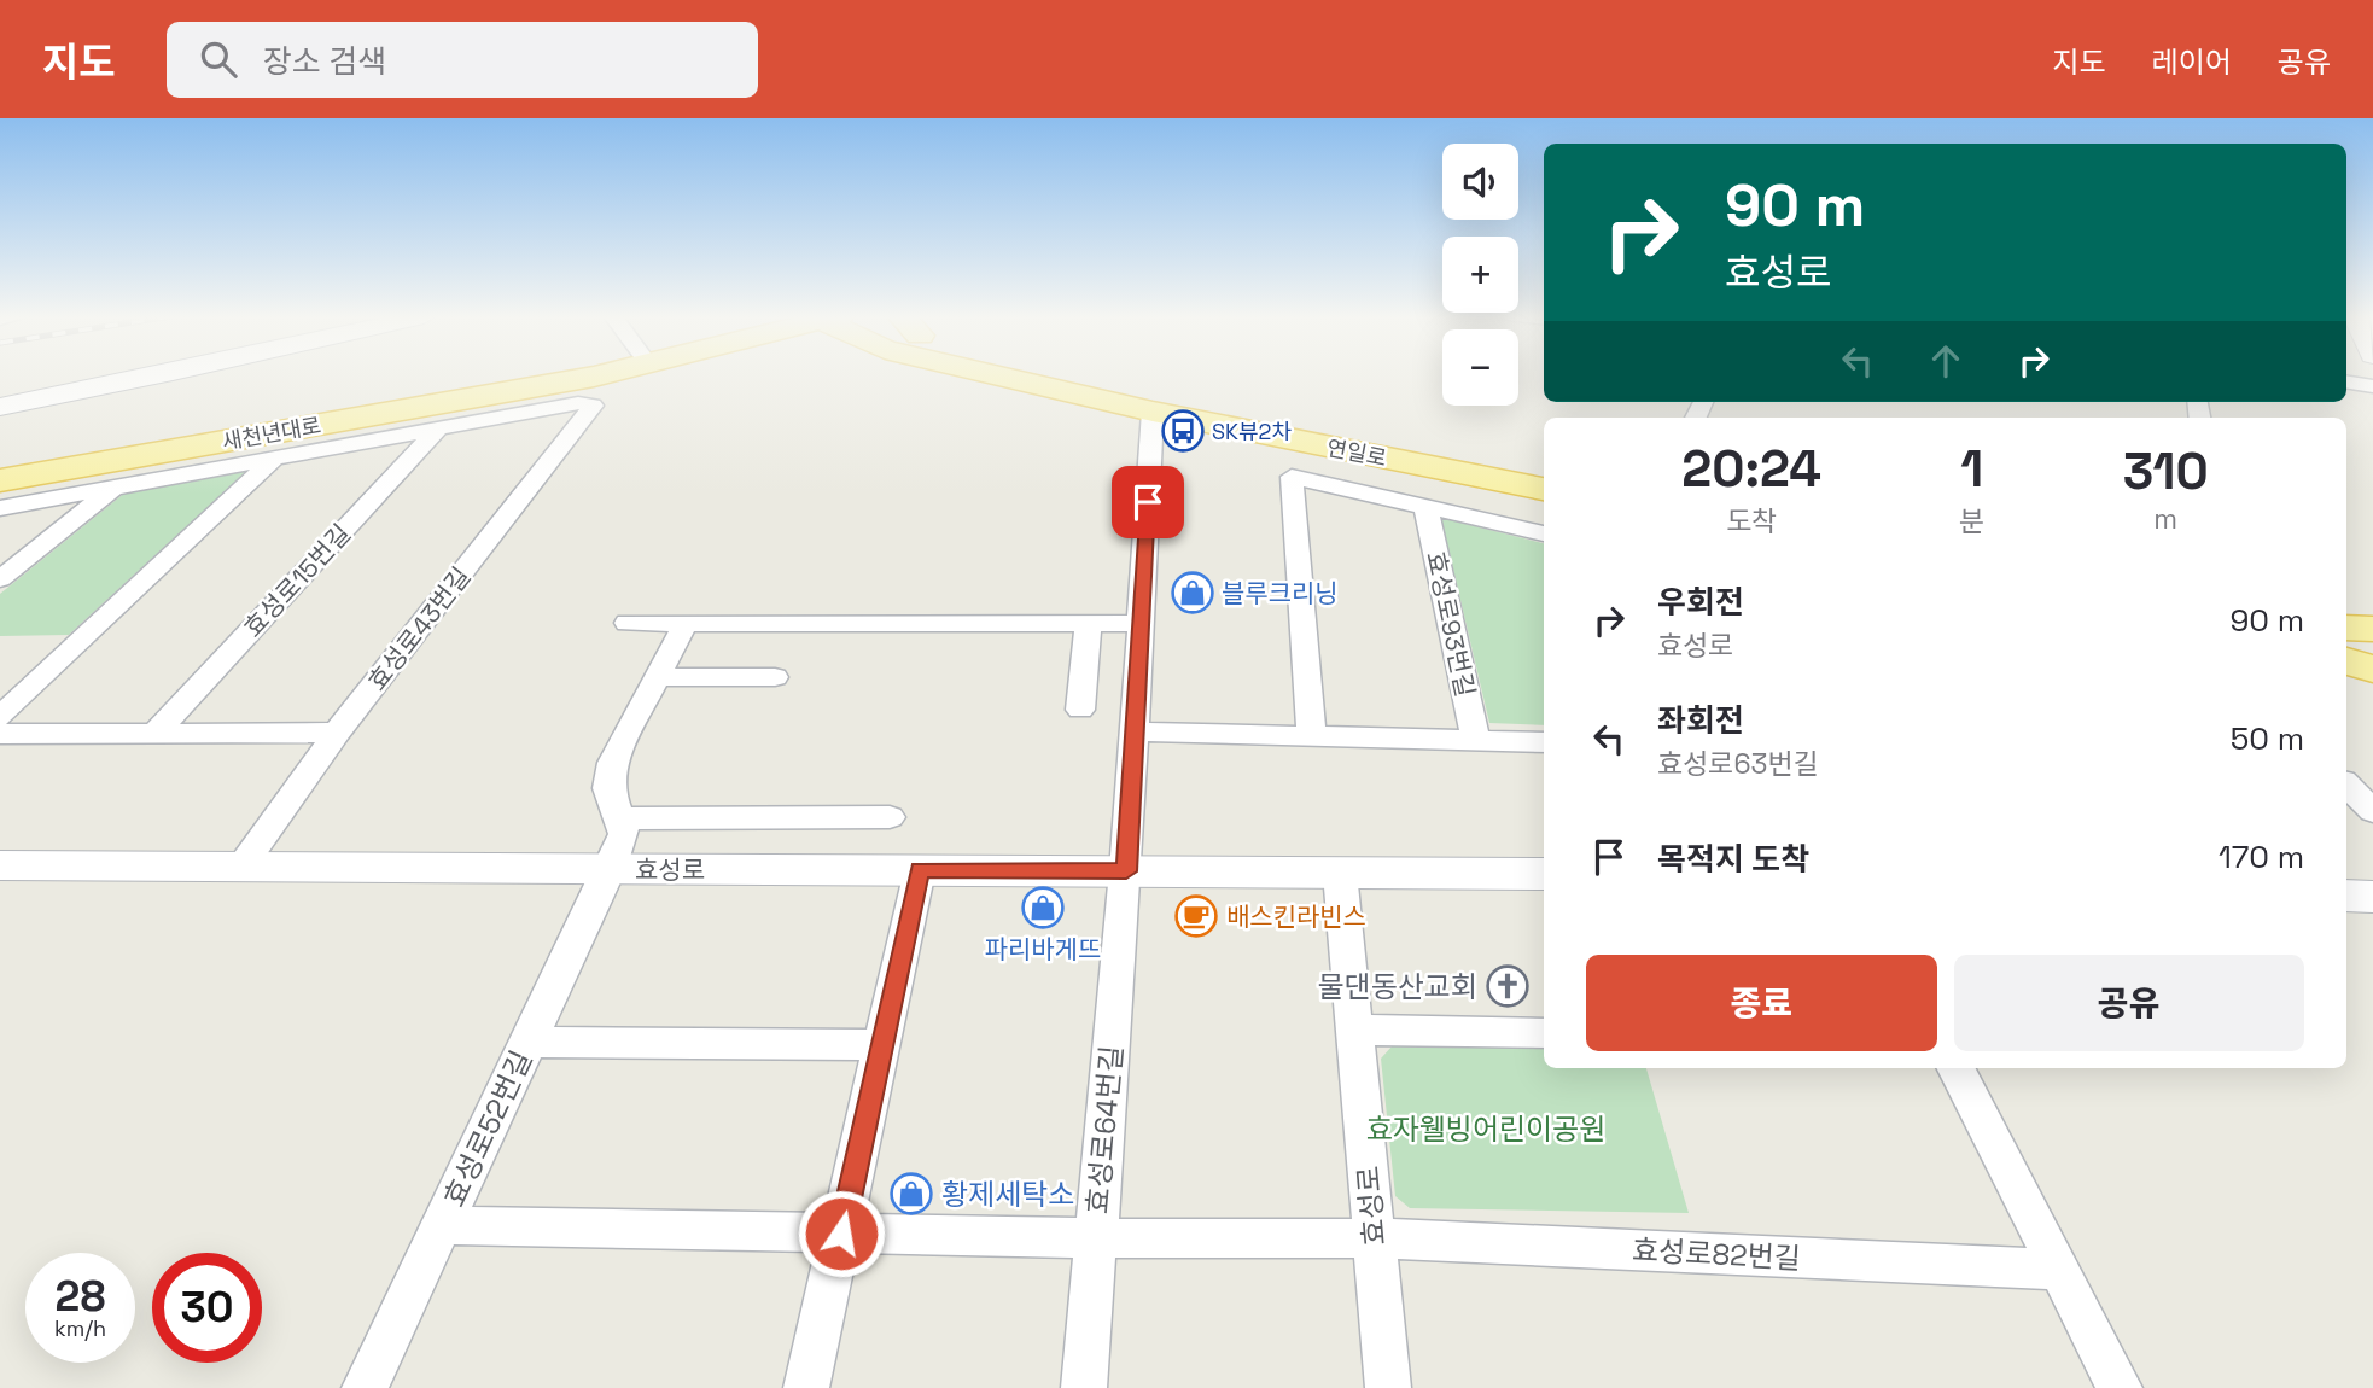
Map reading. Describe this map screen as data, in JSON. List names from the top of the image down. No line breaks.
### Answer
{"streets":{"main road":["새천년대로","연일로"],"street":["효성로15번길","효성로93번길","효성로43번길","효성로","효성로52번길","효성로64번길","효성로82번길"]},"crossings":[["연일로","효성로64번길"],["효성로15번길","효성로43번길"],["효성로43번길","효성로"],["효성로","효성로52번길"],["효성로","효성로64번길"],["효성로","효성로82번길"],["효성로52번길","효성로82번길"],["효성로64번길","효성로82번길"]],"parks":["효자웰빙어린이공원"],"places":{"bus stop":["SK뷰2차"],"shop":["블루크리닝","파리바게뜨","황제세탁소"],"cafe":["배스킨라빈스"],"church":["물댄동산교회"]},"page":{"header":"지도","search":"장소 검색","nav":["지도","레이어","공유"],"map_buttons":["+","−"],"turn":["90 m","효성로"],"eta":["20:24","도착","1","분","310","m"],"list":[{"name":"우회전","note":"효성로","value":"90 m"},{"name":"좌회전","note":"효성로63번길","value":"50 m"},{"name":"목적지 도착","value":"170 m"}],"buttons":["종료","공유"],"speed":"28 km/h","limit":"30"}}
